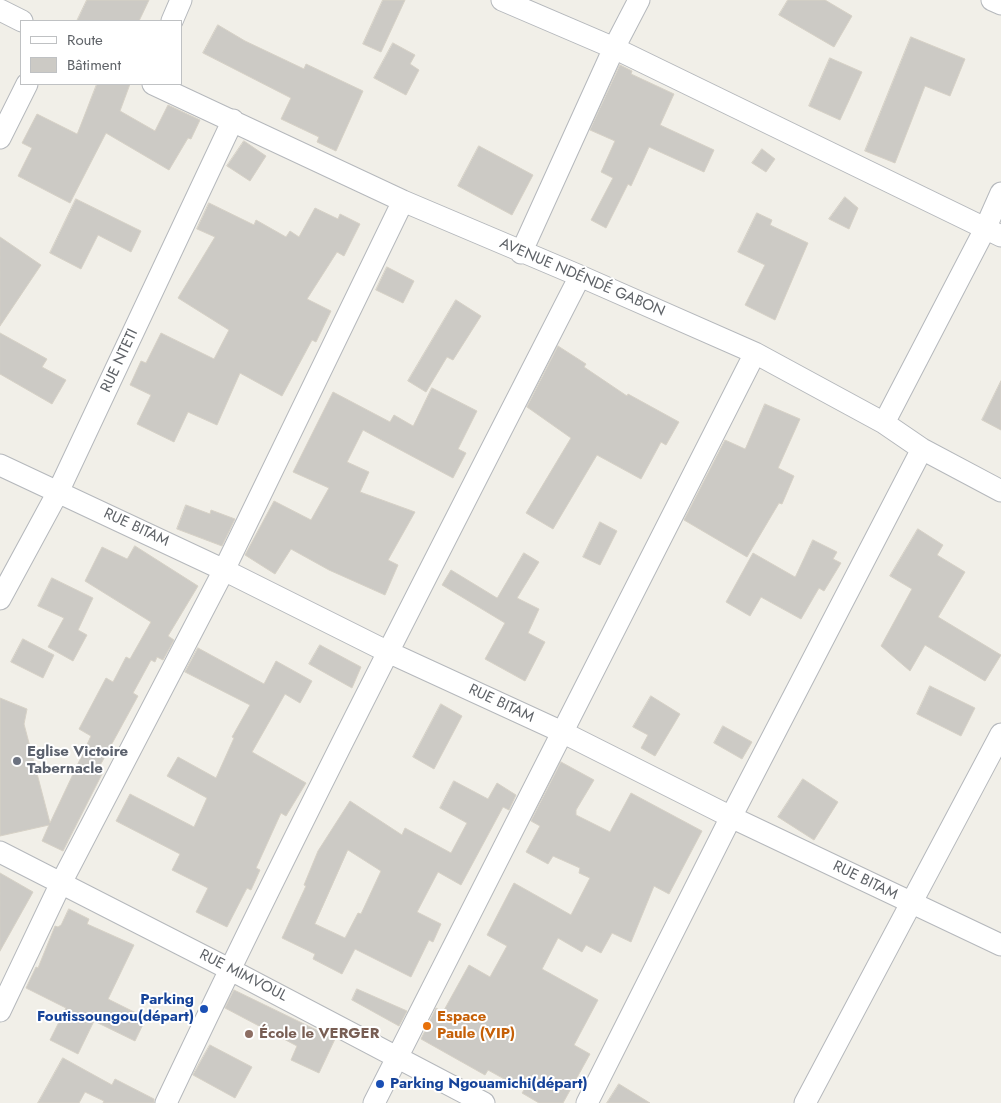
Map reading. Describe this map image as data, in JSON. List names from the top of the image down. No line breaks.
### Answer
{"streets":{"street":["AVENUE NDÉNDÉ GABON","RUE NTETI","RUE BITAM","RUE MIMVOUL"]},"crossings":[["AVENUE NDÉNDÉ GABON","RUE NTETI"],["RUE NTETI","RUE BITAM"]],"places":["Eglise Victoire Tabernacle","Parking Foutissoungou(départ)","Espace Paule (VIP)","École le VERGER","Parking Ngouamichi(départ)"],"legend":["Route","Bâtiment"]}
